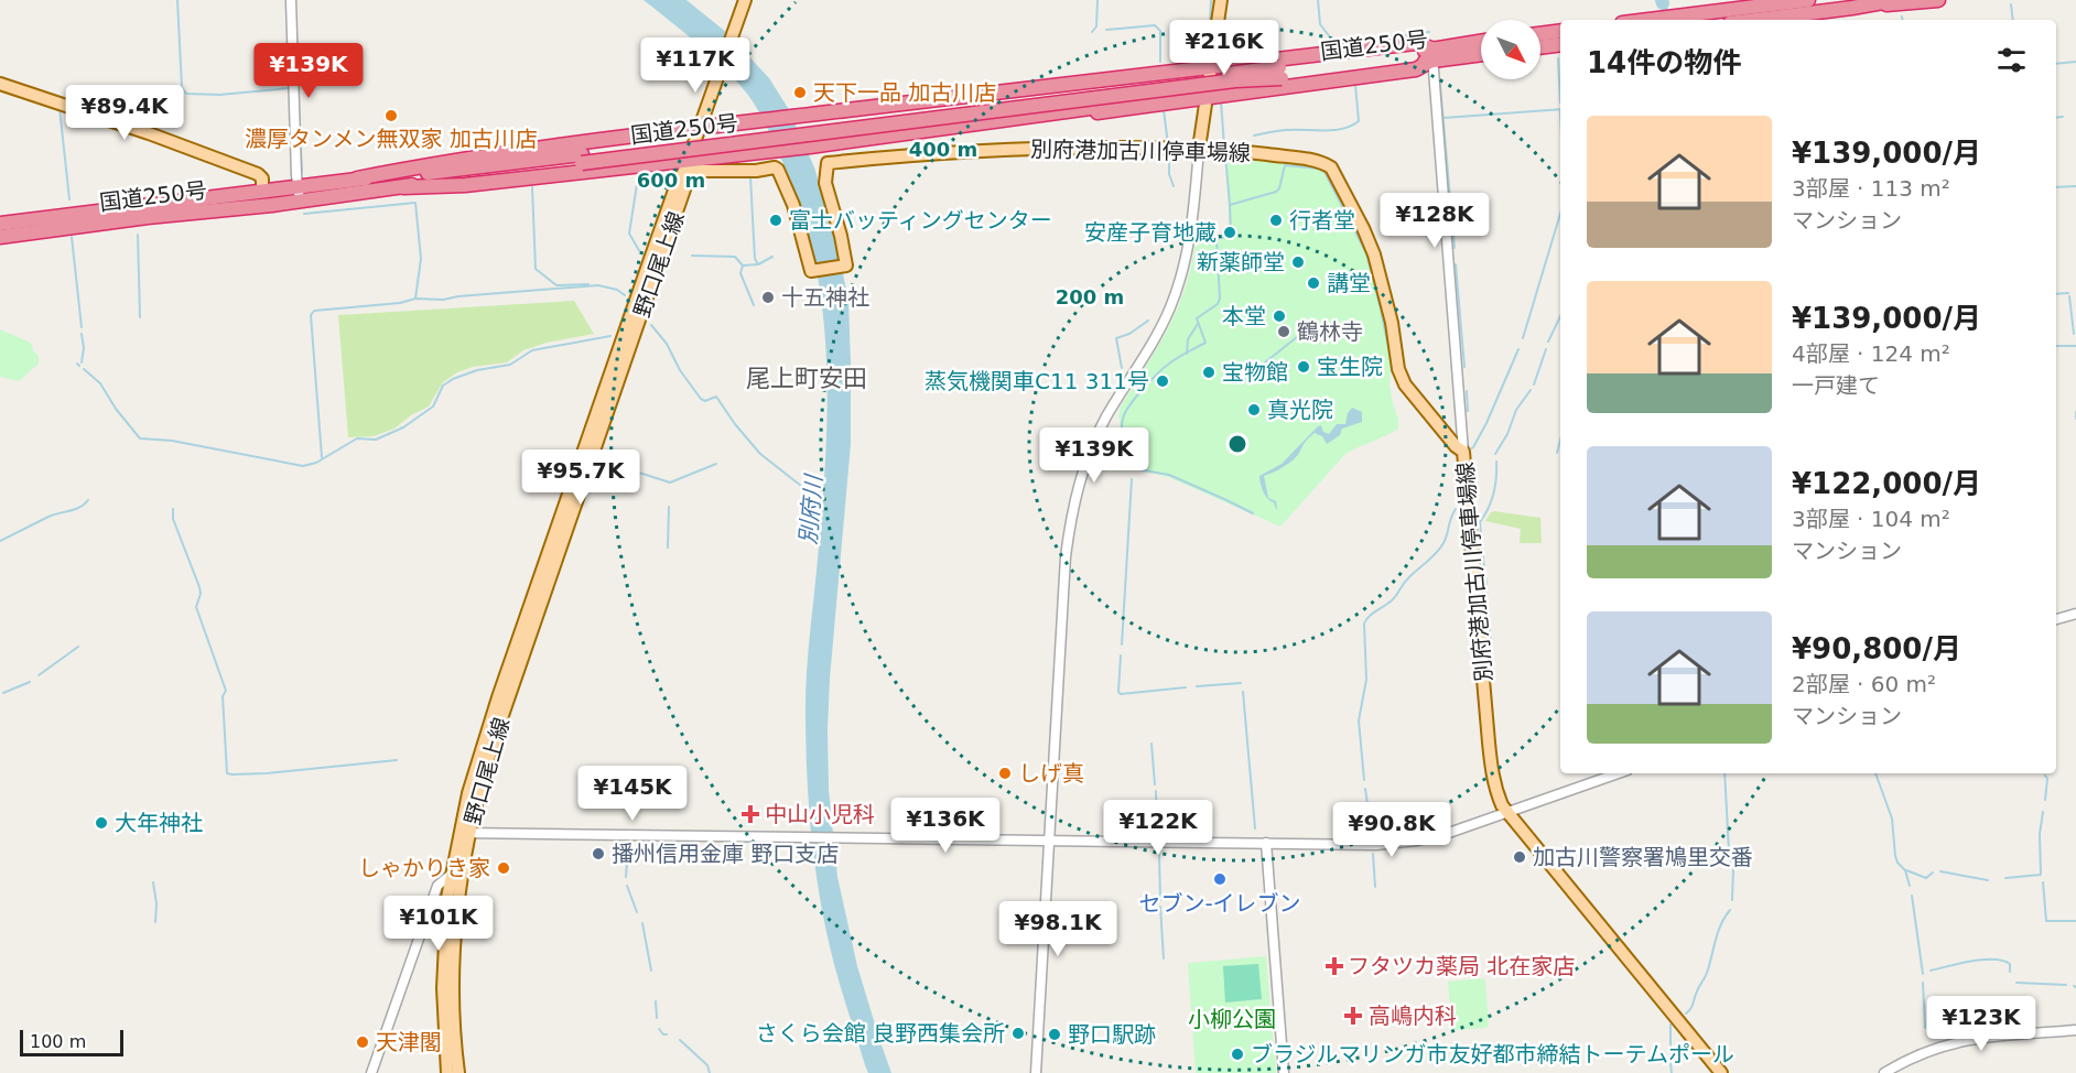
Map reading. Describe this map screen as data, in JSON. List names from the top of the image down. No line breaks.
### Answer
{"streets":{"highway":["国道250号"],"main road":["別府港加古川停車場線","野口尾上線"]},"crossings":[["別府港加古川停車場線","野口尾上線"]],"districts":["尾上町安田"],"water":["別府川"],"parks":["小柳公園"],"places":{"other":["天下一品 加古川店","濃厚タンメン無双家 加古川店","富士バッティングセンター","行者堂","安産子育地蔵","新薬師堂","講堂","十五神社","本堂","鶴林寺","宝生院","宝物館","蒸気機関車C11 311号","真光院","しげ真","大年神社","播州信用金庫 野口支店","加古川警察署鳩里交番","しゃかりき家","セブン-イレブン","さくら会館 良野西集会所","野口駅跡","天津閣","ブラジルマリンガ市友好都市締結トーテムポール"],"health":["中山小児科","フタツカ薬局 北在家店","高嶋内科"]},"scale_bar":"100 m","north":"bottom right","page":{"price":["¥216K","¥117K","¥139K","¥89.4K","¥128K","¥139K","¥95.7K","¥145K","¥136K","¥122K","¥90.8K","¥101K","¥98.1K","¥123K"],"heading":"14件の物件","list":[{"name":"¥139,000/月","note":"3部屋 · 113 m² · マンション"},{"name":"¥139,000/月","note":"4部屋 · 124 m² · 一戸建て"},{"name":"¥122,000/月","note":"3部屋 · 104 m² · マンション"},{"name":"¥90,800/月","note":"2部屋 · 60 m² · マンション"}],"scale":"100 m"},"rings":["400 m","600 m","200 m"]}
